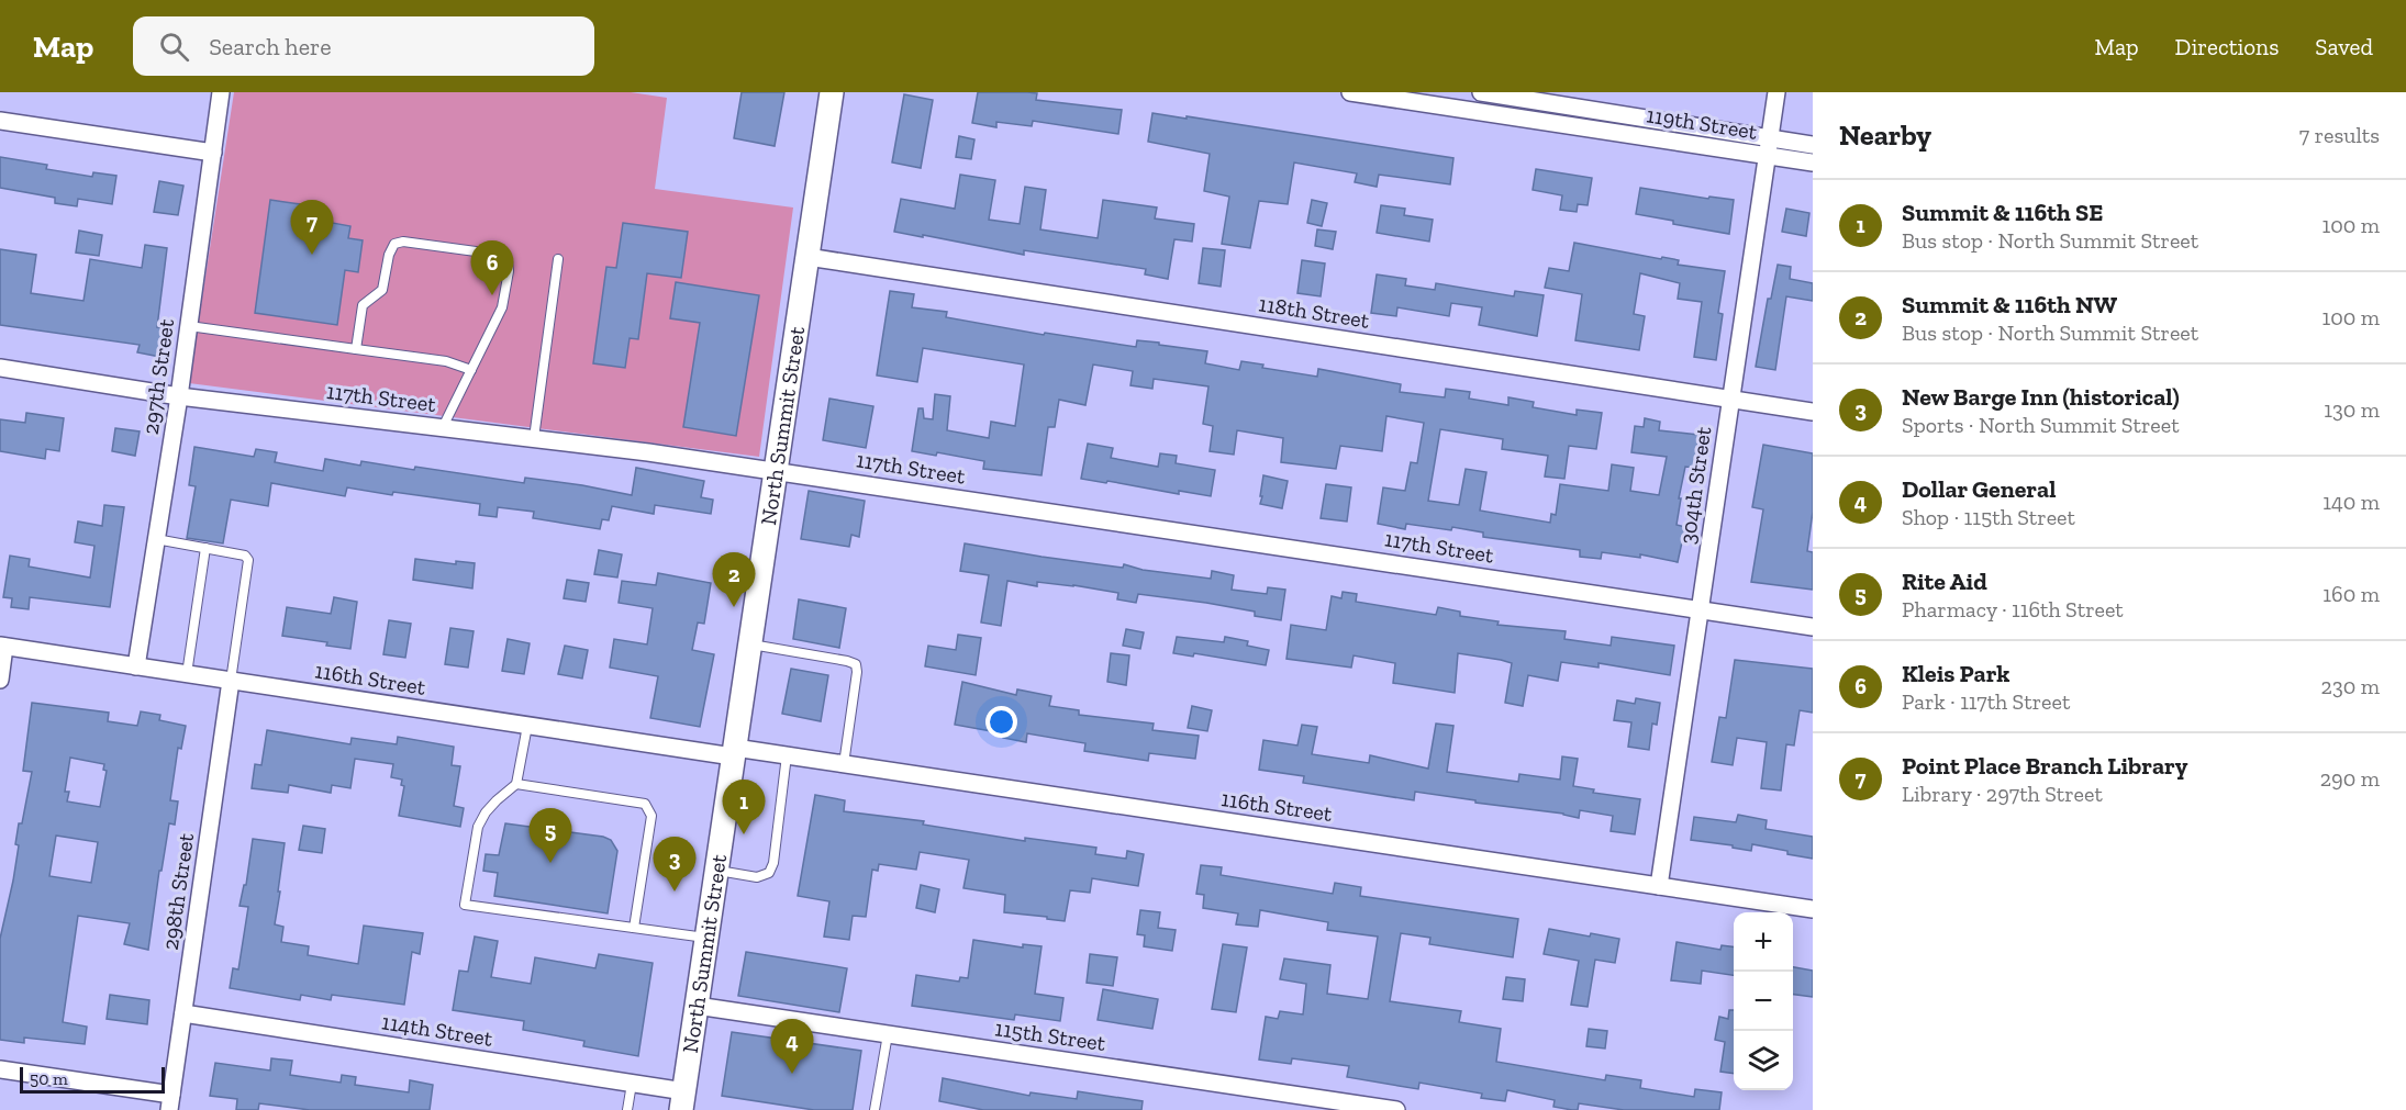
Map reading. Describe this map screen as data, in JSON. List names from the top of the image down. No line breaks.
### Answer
{"streets":{"main road":["North Summit Street"],"street":["119th Street","118th Street","297th Street","117th Street","304th Street","116th Street","298th Street","114th Street","115th Street"]},"crossings":[["119th Street","304th Street"],["118th Street","North Summit Street"],["118th Street","304th Street"],["297th Street","117th Street"],["297th Street","116th Street"],["117th Street","North Summit Street"],["117th Street","304th Street"],["North Summit Street","116th Street"],["North Summit Street","114th Street"],["North Summit Street","115th Street"],["304th Street","116th Street"],["116th Street","298th Street"],["298th Street","114th Street"]],"scale_bar":"50 m","page":{"header":"Map","search":"Search here","nav":["Map","Directions","Saved"],"heading":["Nearby","7 results"],"list":[{"mark":"1","name":"Summit & 116th SE","note":"Bus stop · North Summit Street","value":"100 m"},{"mark":"2","name":"Summit & 116th NW","note":"Bus stop · North Summit Street","value":"100 m"},{"mark":"3","name":"New Barge Inn (historical)","note":"Sports · North Summit Street","value":"130 m"},{"mark":"4","name":"Dollar General","note":"Shop · 115th Street","value":"140 m"},{"mark":"5","name":"Rite Aid","note":"Pharmacy · 116th Street","value":"160 m"},{"mark":"6","name":"Kleis Park","note":"Park · 117th Street","value":"230 m"},{"mark":"7","name":"Point Place Branch Library","note":"Library · 297th Street","value":"290 m"}],"pins":["7","6","2","1","5","3","4"],"map_buttons":["+","−"],"scale":"50 m"}}
